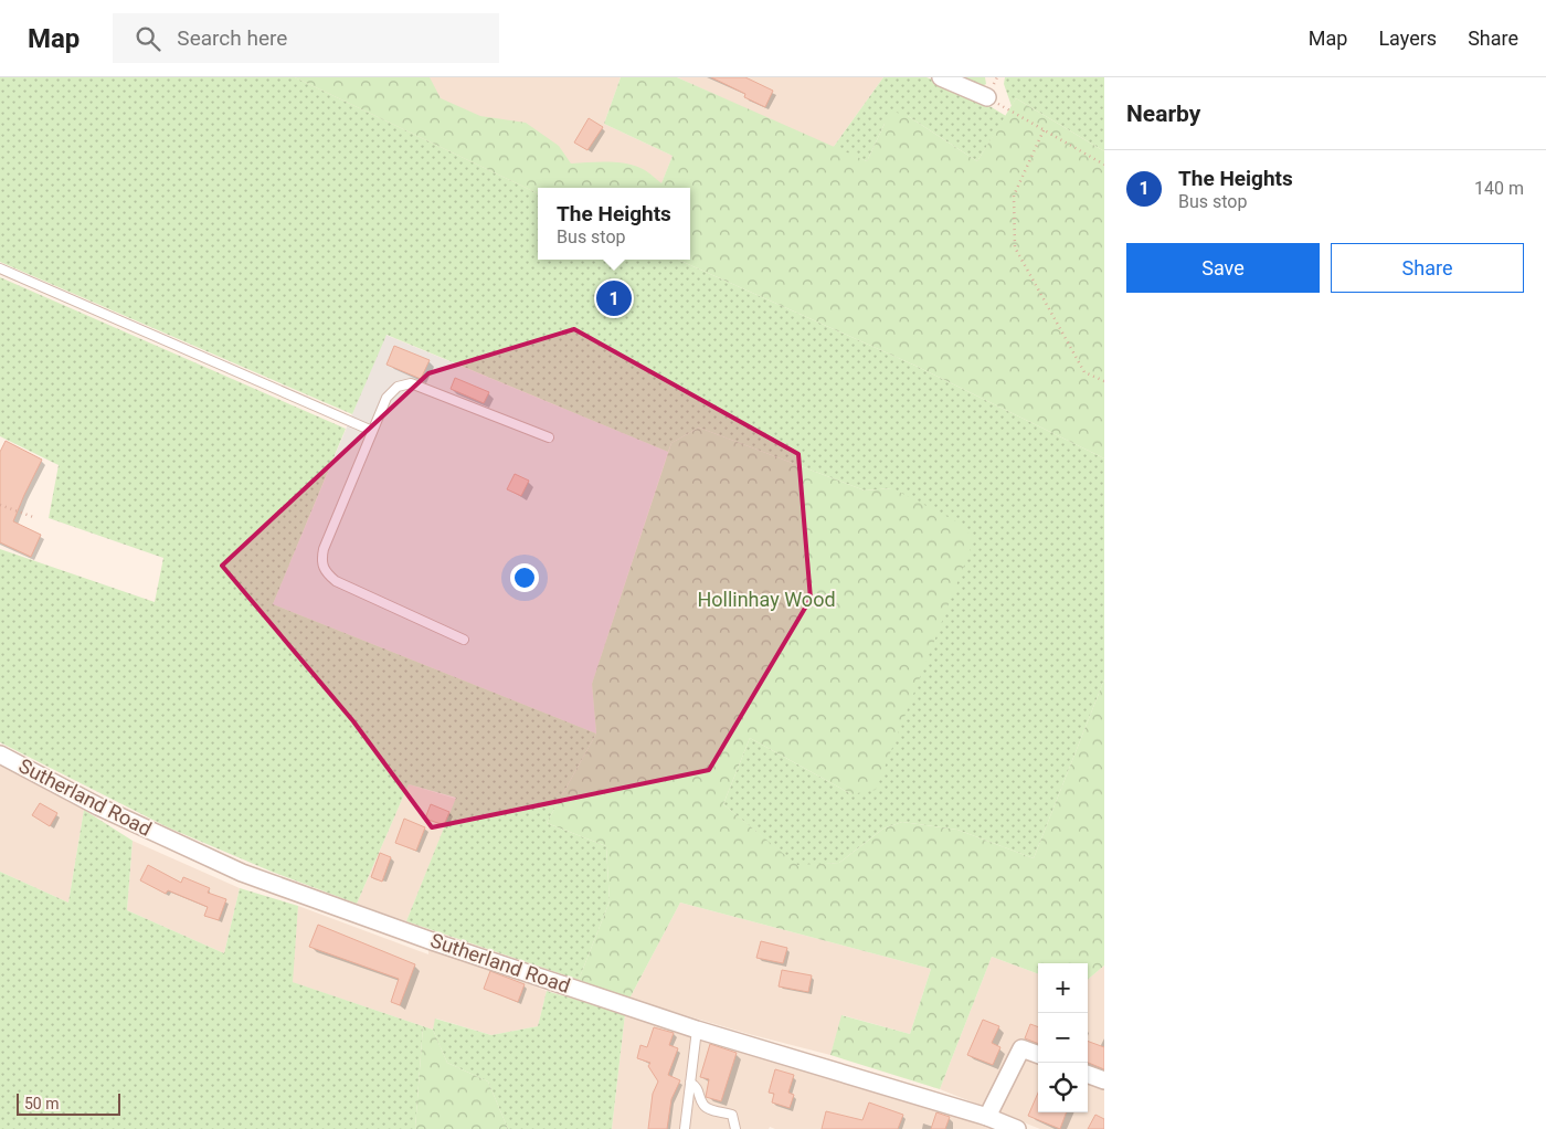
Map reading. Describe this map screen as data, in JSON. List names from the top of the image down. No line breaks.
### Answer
{"streets":{"street":["Sutherland Road"]},"parks":["Hollinhay Wood"],"scale_bar":"50 m","page":{"header":"Map","search":"Search here","nav":["Map","Layers","Share"],"heading":"Nearby","list":[{"mark":"1","name":"The Heights","note":"Bus stop","value":"140 m"}],"popup":["The Heights","Bus stop"],"buttons":["Save","Share"],"pins":"1","map_buttons":["+","−"],"scale":"50 m"}}
